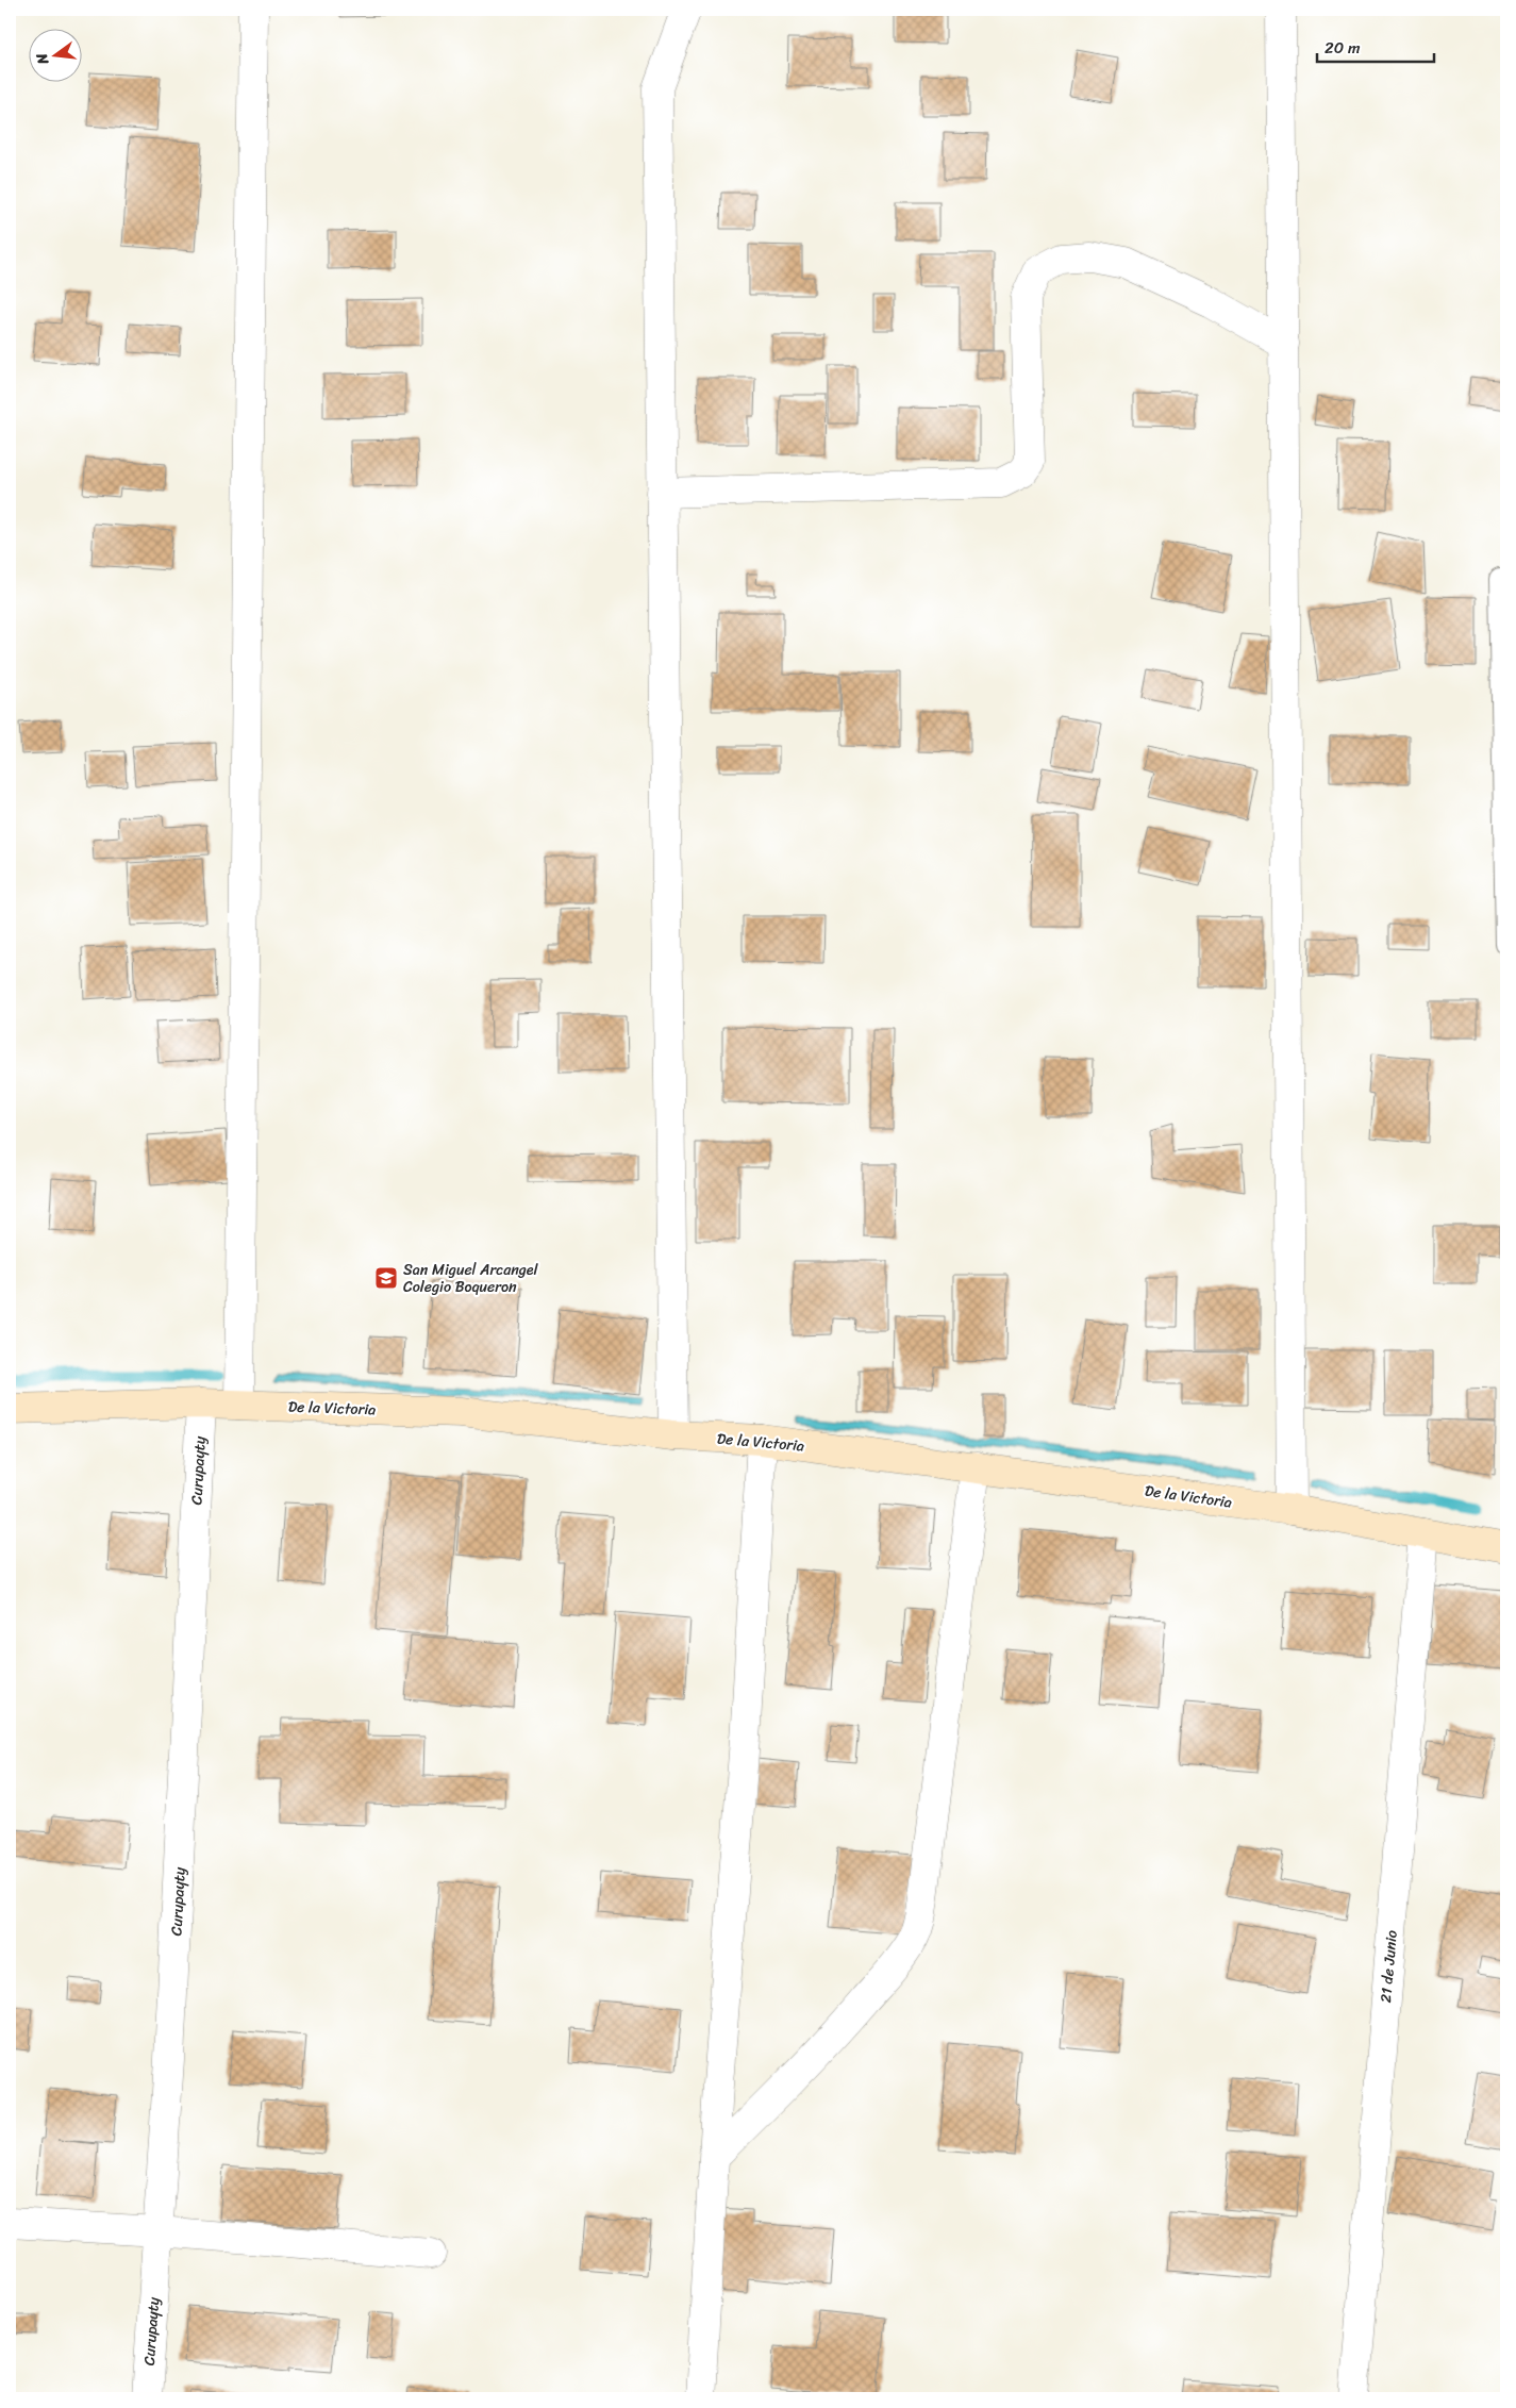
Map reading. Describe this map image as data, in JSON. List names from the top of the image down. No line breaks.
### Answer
{"streets":{"main road":["De la Victoria"],"street":["Curupayty","21 de Junio"]},"crossings":[["De la Victoria","Curupayty"],["De la Victoria","21 de Junio"]],"places":{"school or university":["San Miguel Arcangel Colegio Boqueron"]},"scale_bar":"20 m","north":"left"}
